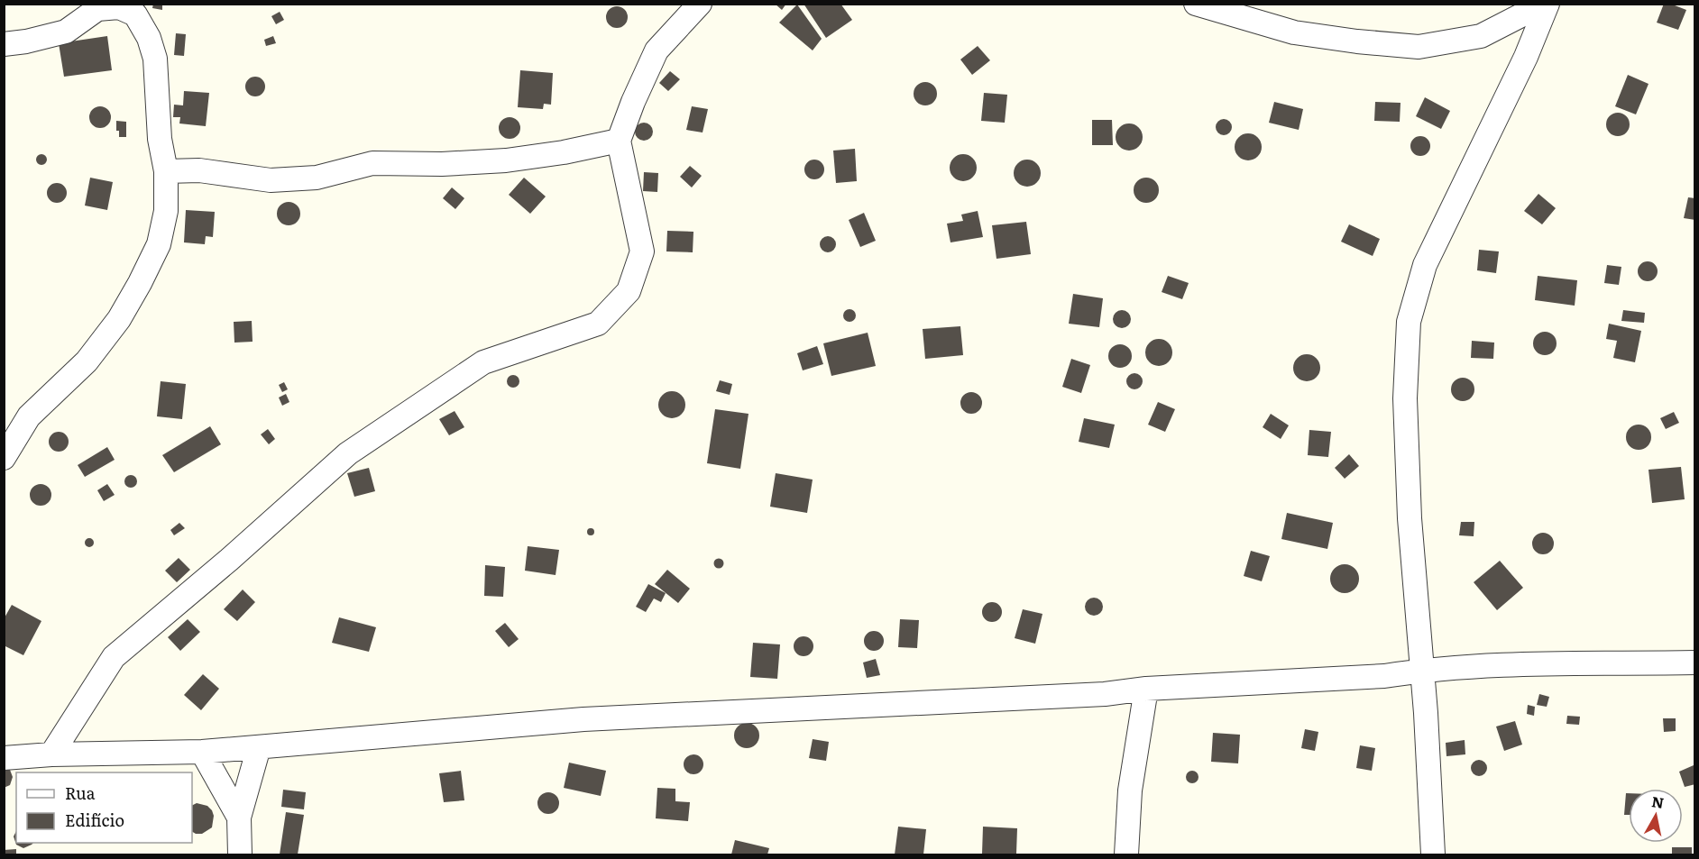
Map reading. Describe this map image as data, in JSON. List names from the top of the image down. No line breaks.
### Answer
{"legend":["Rua","Edifício"],"north":"top"}
